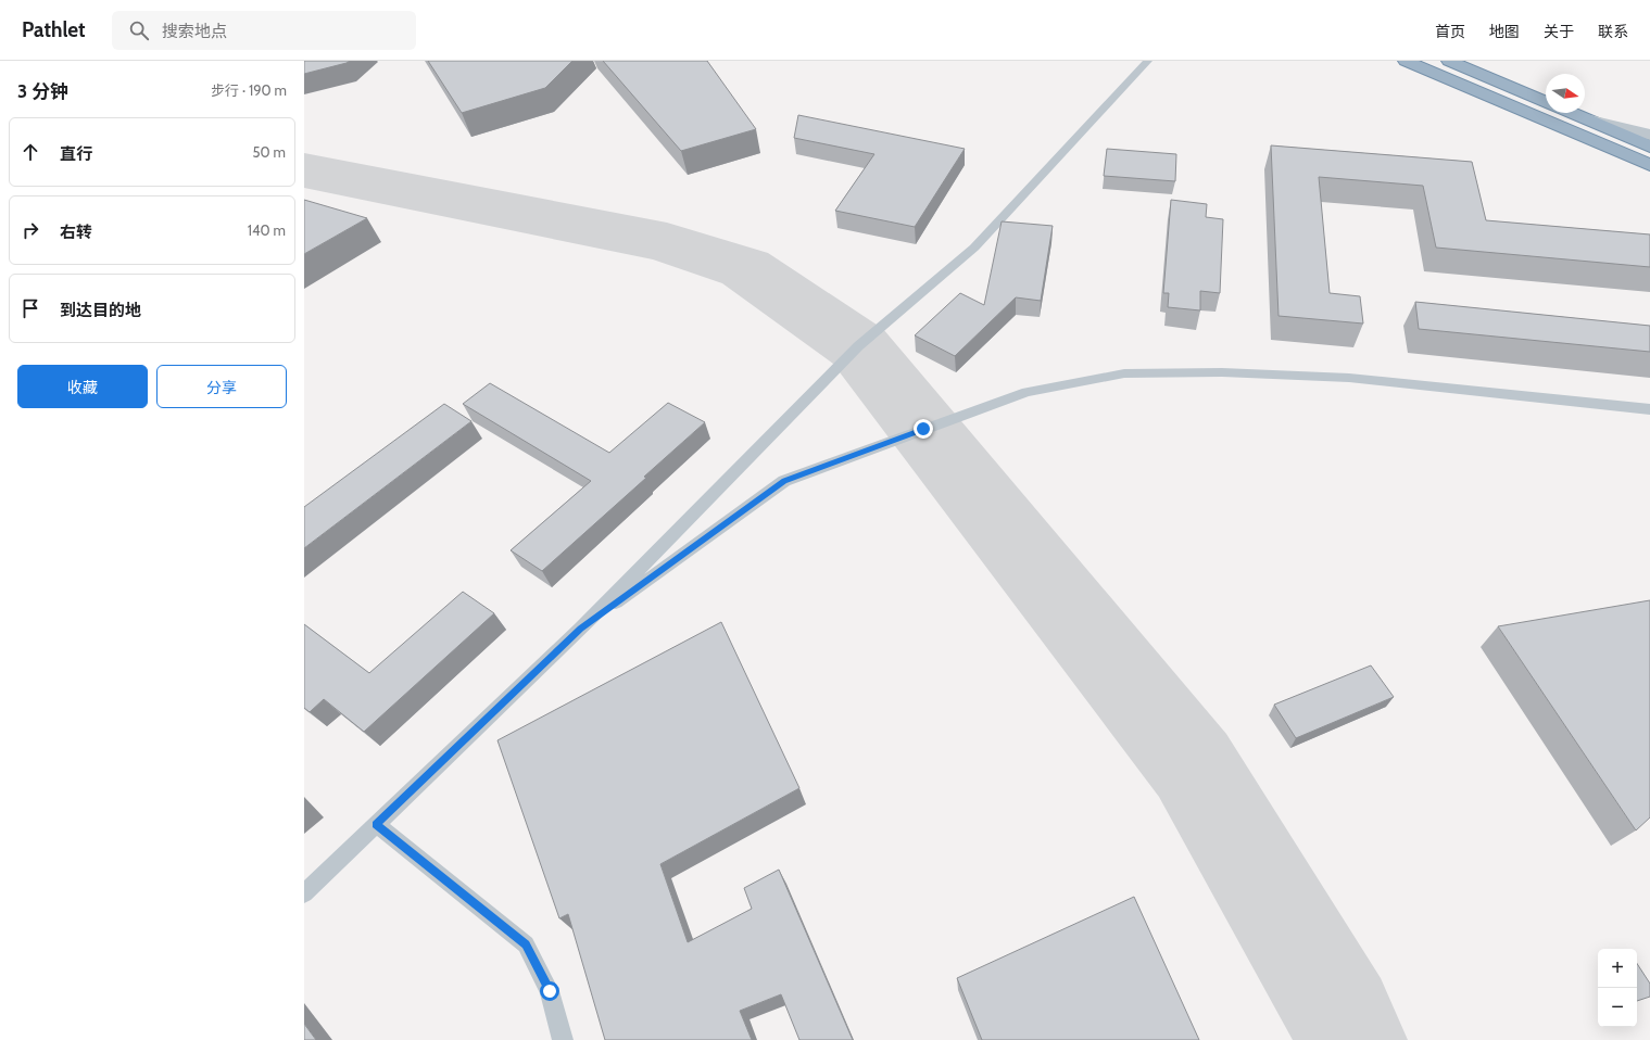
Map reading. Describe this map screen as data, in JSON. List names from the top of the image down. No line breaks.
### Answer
{"north":"right","page":{"header":"Pathlet","search":"搜索地点","nav":["首页","地图","关于","联系"],"heading":["3 分钟","步行 · 190 m"],"list":[["直行","50 m"],["右转","140 m"],"到达目的地"],"buttons":["收藏","分享"],"map_buttons":["+","−"]}}
